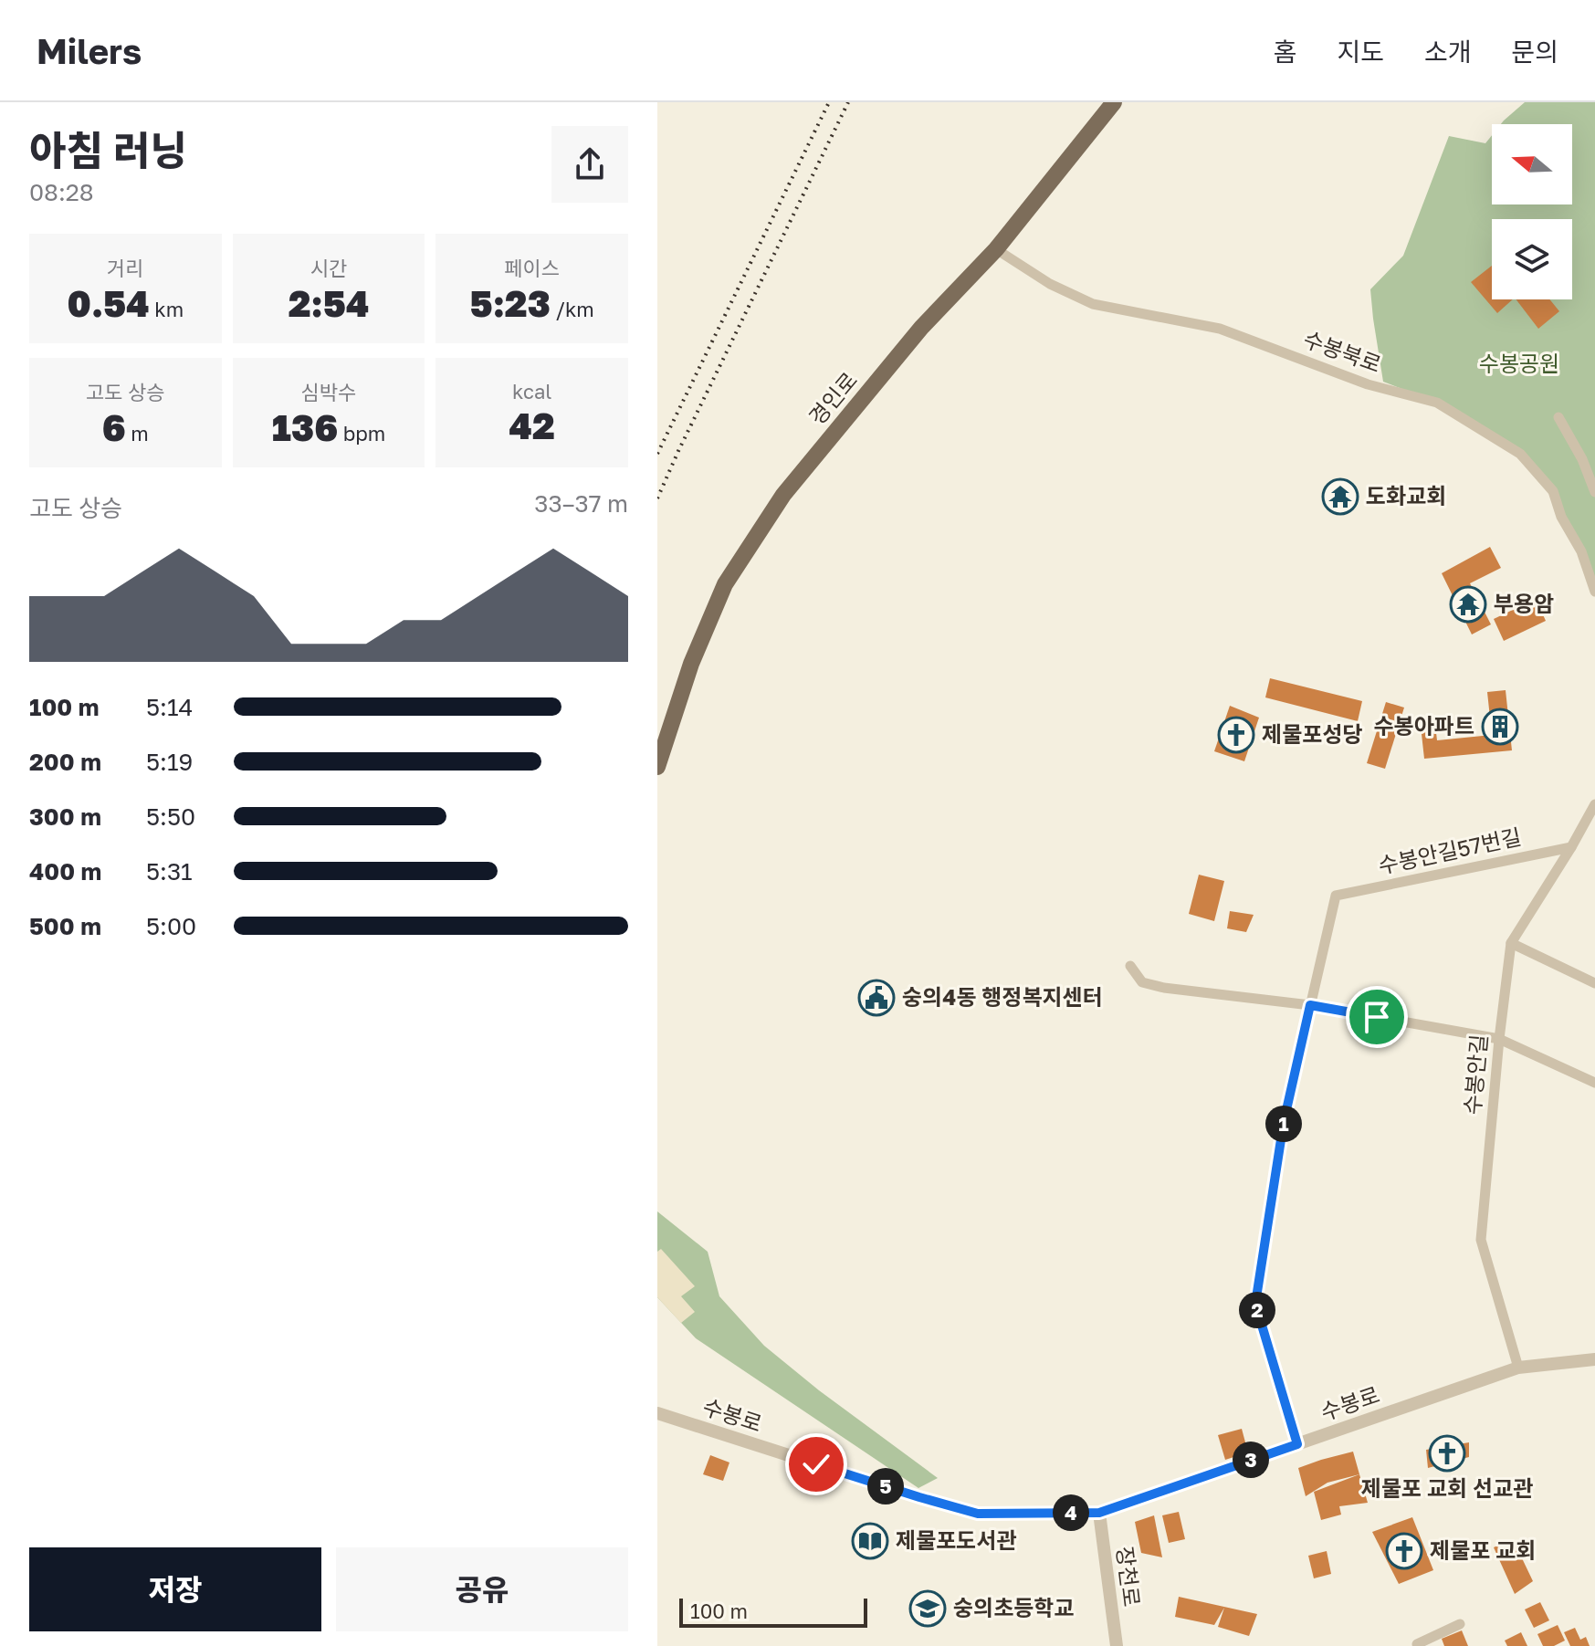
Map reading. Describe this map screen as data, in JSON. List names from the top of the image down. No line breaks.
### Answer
{"streets":{"main road":["경인로"],"street":["수봉북로","수봉안길57번길","수봉안길","수봉로","장천로"]},"crossings":[["수봉북로","경인로"],["수봉안길57번길","수봉안길"],["수봉안길","수봉로"],["수봉로","장천로"]],"parks":["수봉공원"],"places":{"temple":["도화교회","부용암"],"building":["수봉아파트"],"church":["제물포성당","제물포 교회 선교관","제물포 교회"],"public building":["숭의4동 행정복지센터"],"library":["제물포도서관"],"school or university":["숭의초등학교"]},"scale_bar":"100 m","north":"left","page":{"header":"Milers","nav":["홈","지도","소개","문의"],"heading":["아침 러닝","08:28"],"stats":[["거리","0.54 km"],["시간","2:54"],["페이스","5:23 /km"],["고도 상승","6 m"],["심박수","136 bpm"],["kcal","42"]],"chart":["고도 상승","33–37 m"],"list":[{"name":"100 m","note":"5:14"},{"name":"200 m","note":"5:19"},{"name":"300 m","note":"5:50"},{"name":"400 m","note":"5:31"},{"name":"500 m","note":"5:00"}],"pins":["1","2","3","5","4"],"buttons":["저장","공유"],"scale":"100 m"}}
